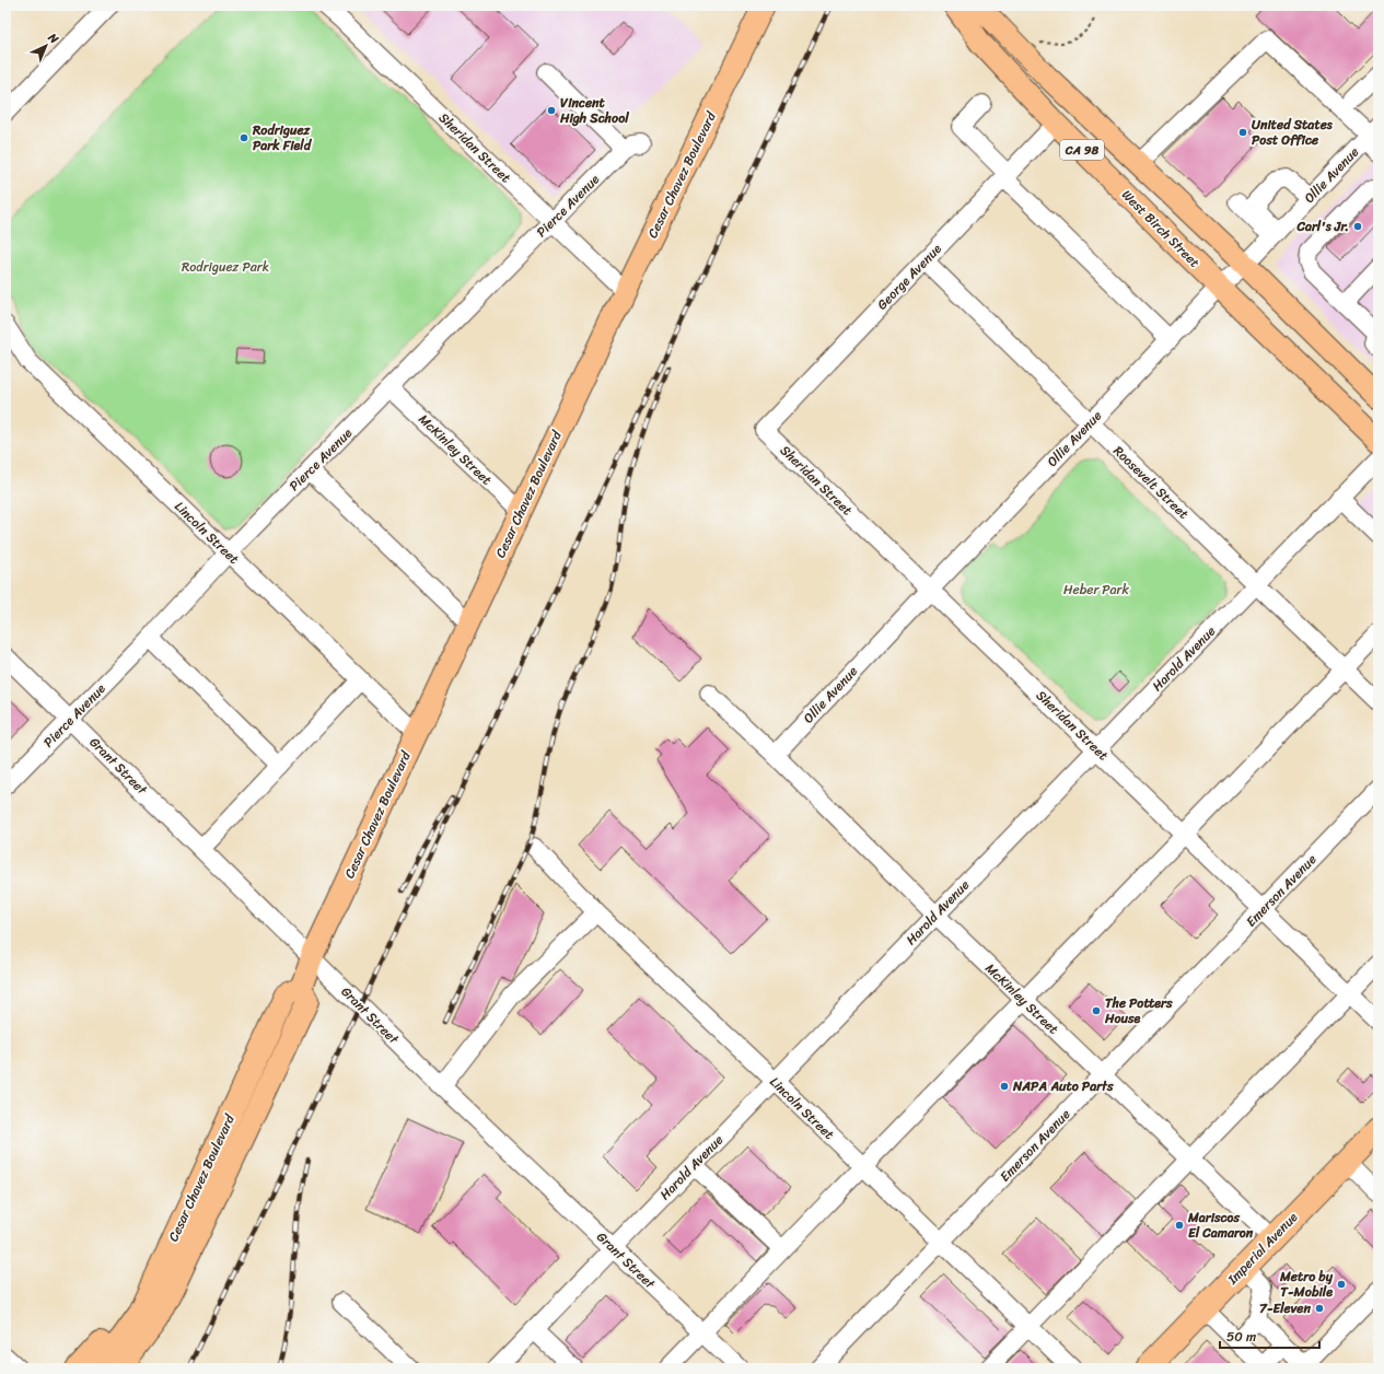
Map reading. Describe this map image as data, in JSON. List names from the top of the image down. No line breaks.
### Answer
{"streets":{"highway":["Imperial Avenue"],"main road":["CA 98","Cesar Chavez Boulevard","West Birch Street"],"street":["Sheridan Street","Ollie Avenue","Pierce Avenue","George Avenue","McKinley Street","Roosevelt Street","Lincoln Street","Harold Avenue","Grant Street","Emerson Avenue"]},"crossings":[["Sheridan Street","Cesar Chavez Boulevard"],["Sheridan Street","Ollie Avenue"],["Sheridan Street","Pierce Avenue"],["Sheridan Street","George Avenue"],["Sheridan Street","Harold Avenue"],["Sheridan Street","Emerson Avenue"],["CA 98","Ollie Avenue"],["Cesar Chavez Boulevard","McKinley Street"],["Cesar Chavez Boulevard","Lincoln Street"],["Cesar Chavez Boulevard","Grant Street"],["Ollie Avenue","West Birch Street"],["Ollie Avenue","McKinley Street"],["Ollie Avenue","Roosevelt Street"],["Pierce Avenue","McKinley Street"],["Pierce Avenue","Lincoln Street"],["Pierce Avenue","Grant Street"],["West Birch Street","George Avenue"],["George Avenue","Roosevelt Street"],["McKinley Street","Harold Avenue"],["McKinley Street","Emerson Avenue"],["McKinley Street","Imperial Avenue"],["Roosevelt Street","Harold Avenue"],["Lincoln Street","Harold Avenue"],["Lincoln Street","Emerson Avenue"],["Harold Avenue","Grant Street"]],"parks":["Rodriguez Park","Heber Park"],"places":["Vincent High School","United States Post Office","Rodriguez Park Field","Carl's Jr.","The Potters House","NAPA Auto Parts","Mariscos El Camaron","Metro by T-Mobile","7-Eleven"],"scale_bar":"50 m","north":"top right"}
